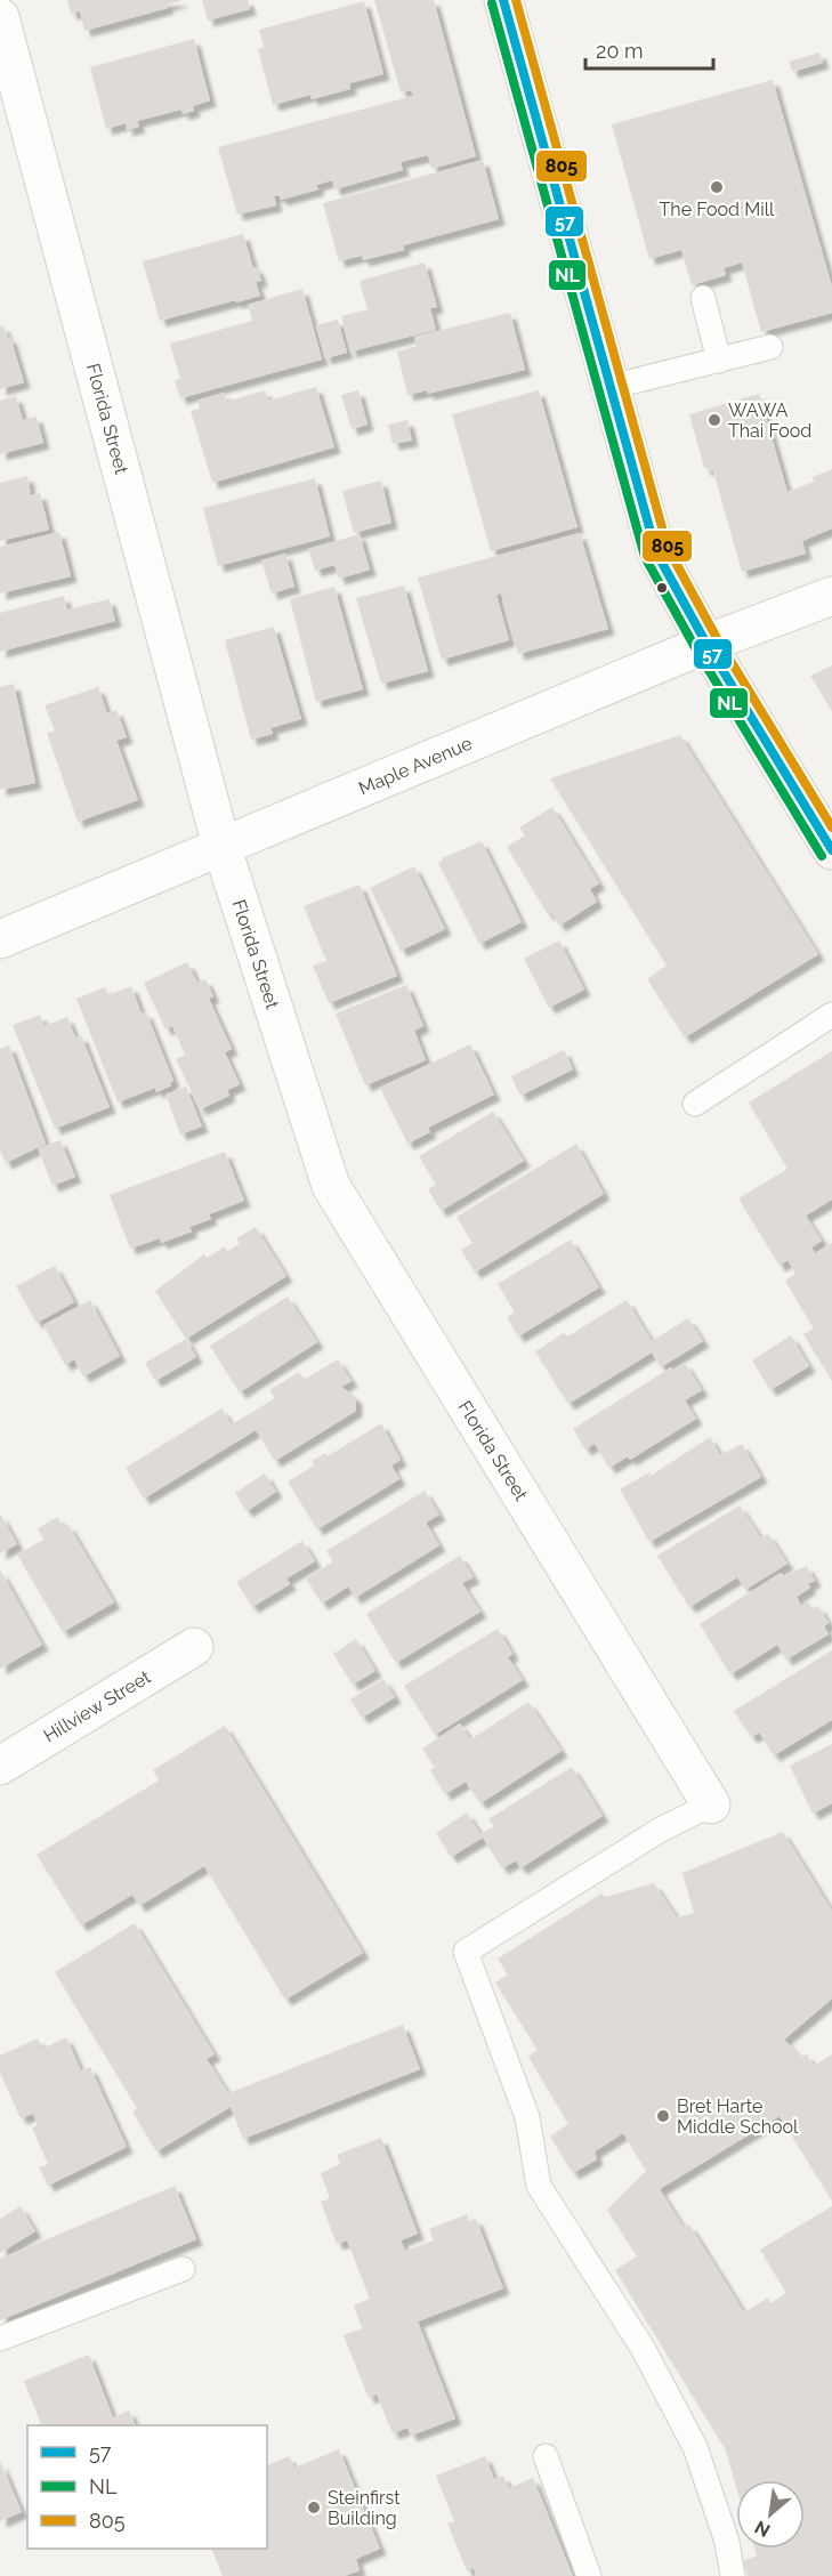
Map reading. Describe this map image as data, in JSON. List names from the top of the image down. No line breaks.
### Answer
{"streets":{"street":["Florida Street","Maple Avenue","Hillview Street"]},"crossings":[["Florida Street","Maple Avenue"]],"places":["The Food Mill","WAWA Thai Food","Bret Harte Middle School","Steinfirst Building"],"lines":["transit line 57","transit line 805","transit line NL"],"legend":["57","NL","805"],"scale_bar":"20 m","north":"bottom left"}
